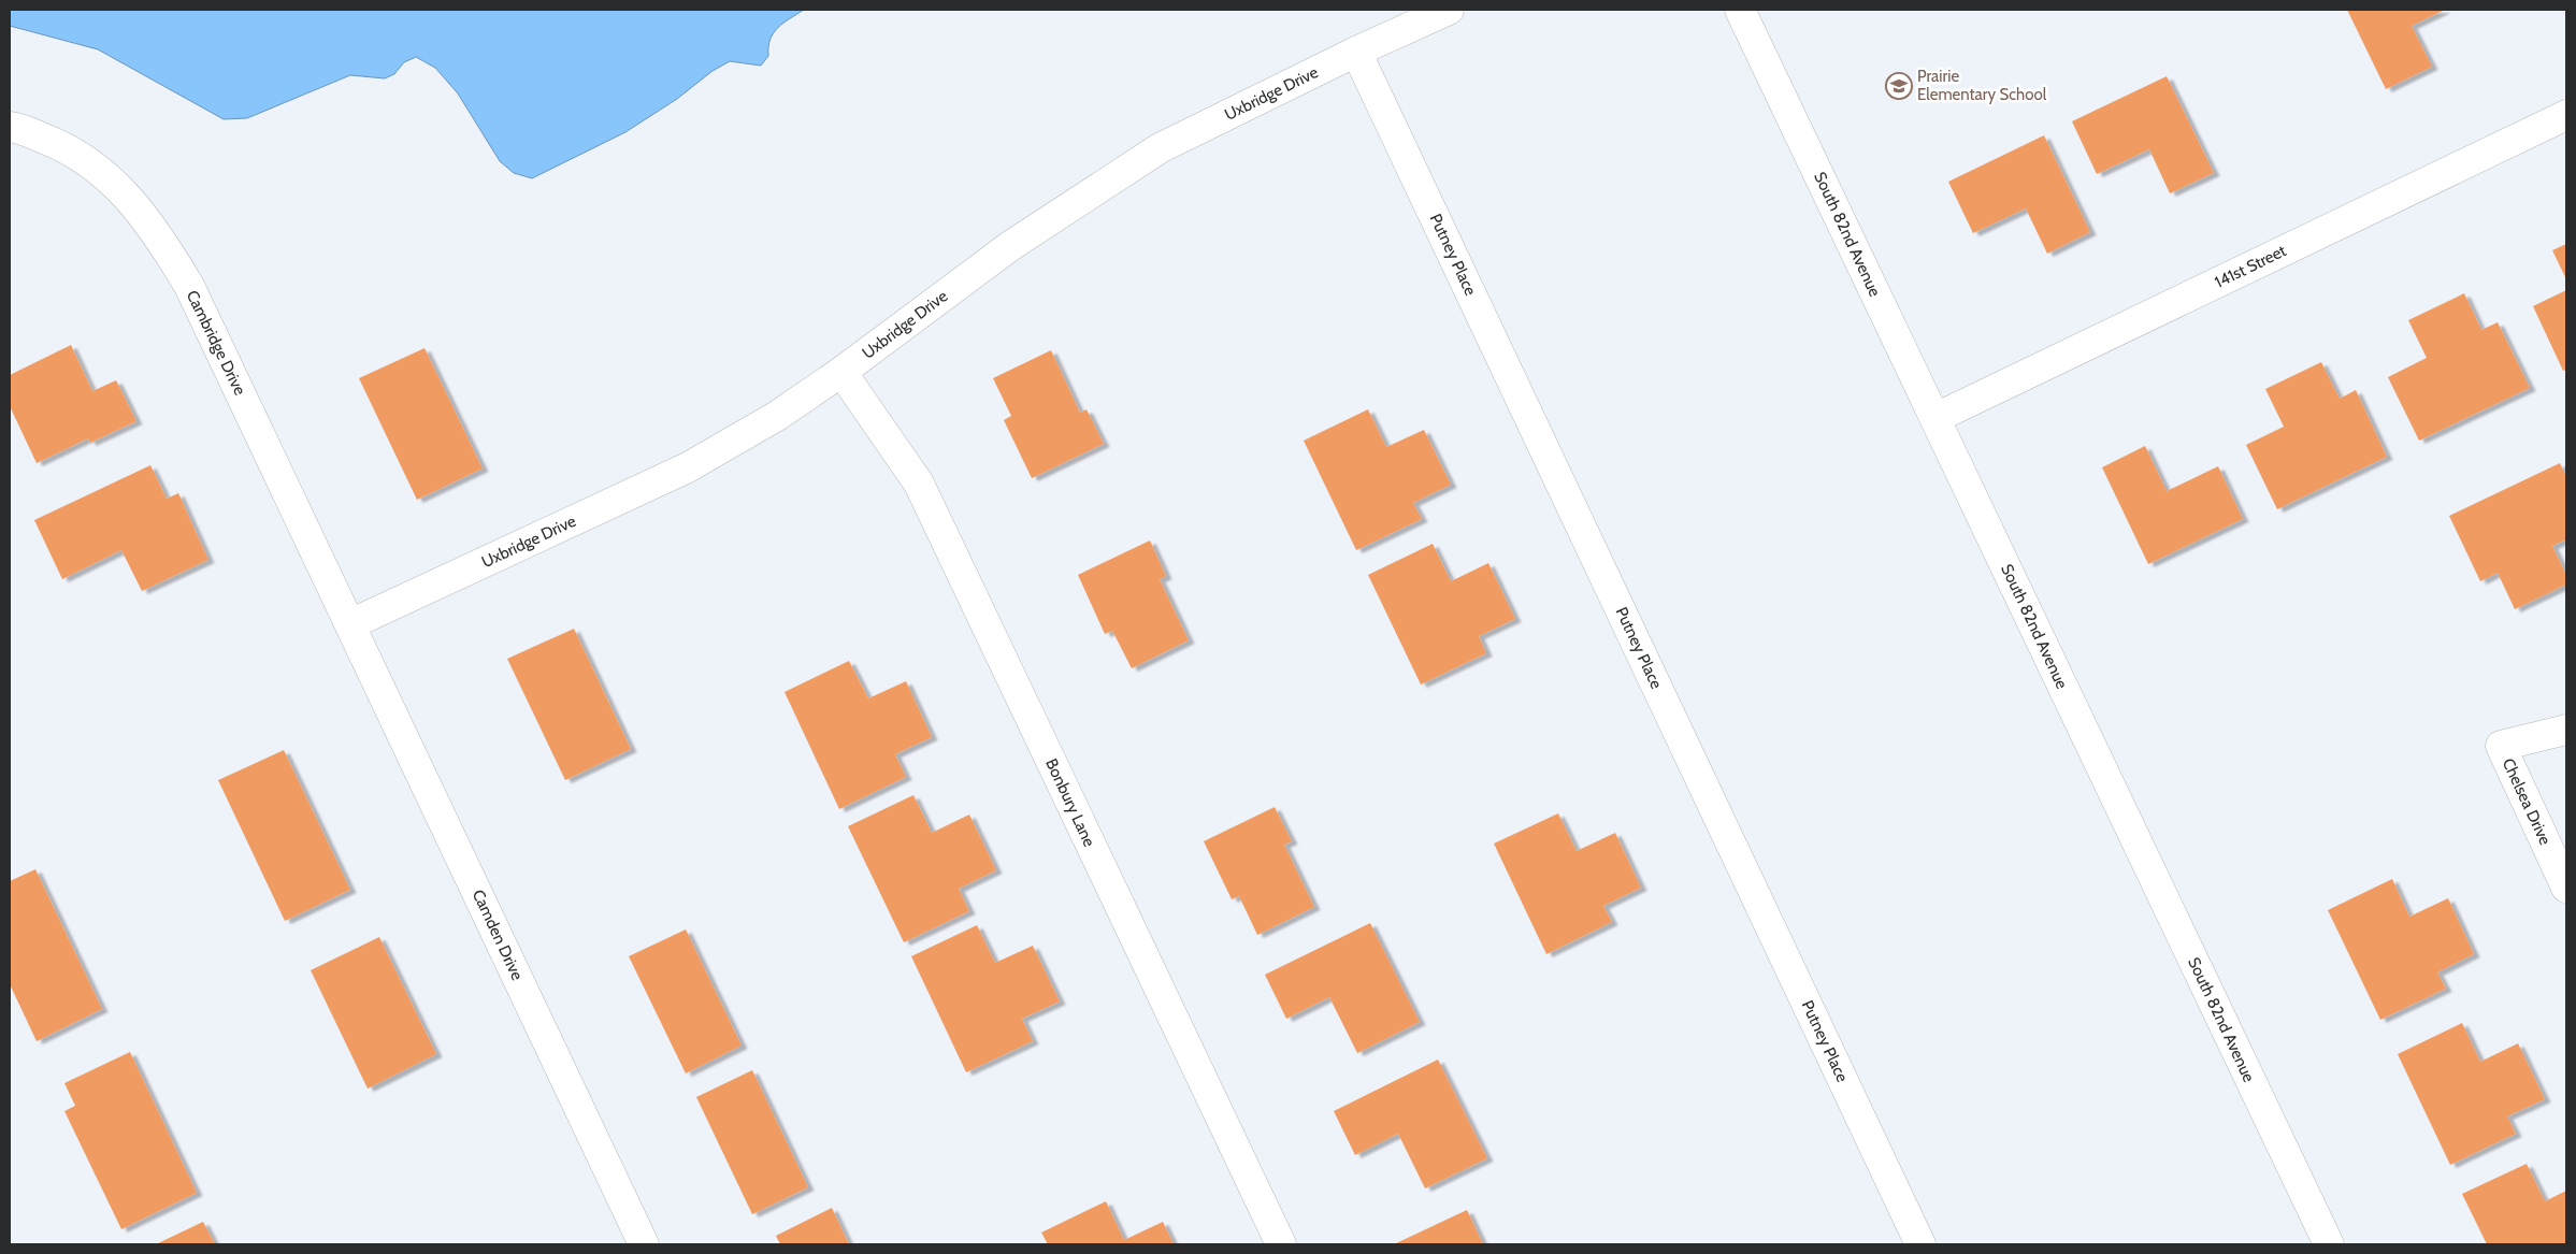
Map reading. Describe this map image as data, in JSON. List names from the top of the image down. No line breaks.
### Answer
{"streets":{"street":["Uxbridge Drive","South 82nd Avenue","Putney Place","141st Street","Cambridge Drive","Chelsea Drive","Bonbury Lane","Camden Drive"]},"crossings":[["Uxbridge Drive","Putney Place"],["Uxbridge Drive","Cambridge Drive"],["Uxbridge Drive","Bonbury Lane"],["Uxbridge Drive","Camden Drive"],["South 82nd Avenue","141st Street"],["Cambridge Drive","Camden Drive"]],"places":{"school or university":["Prairie Elementary School"]}}
